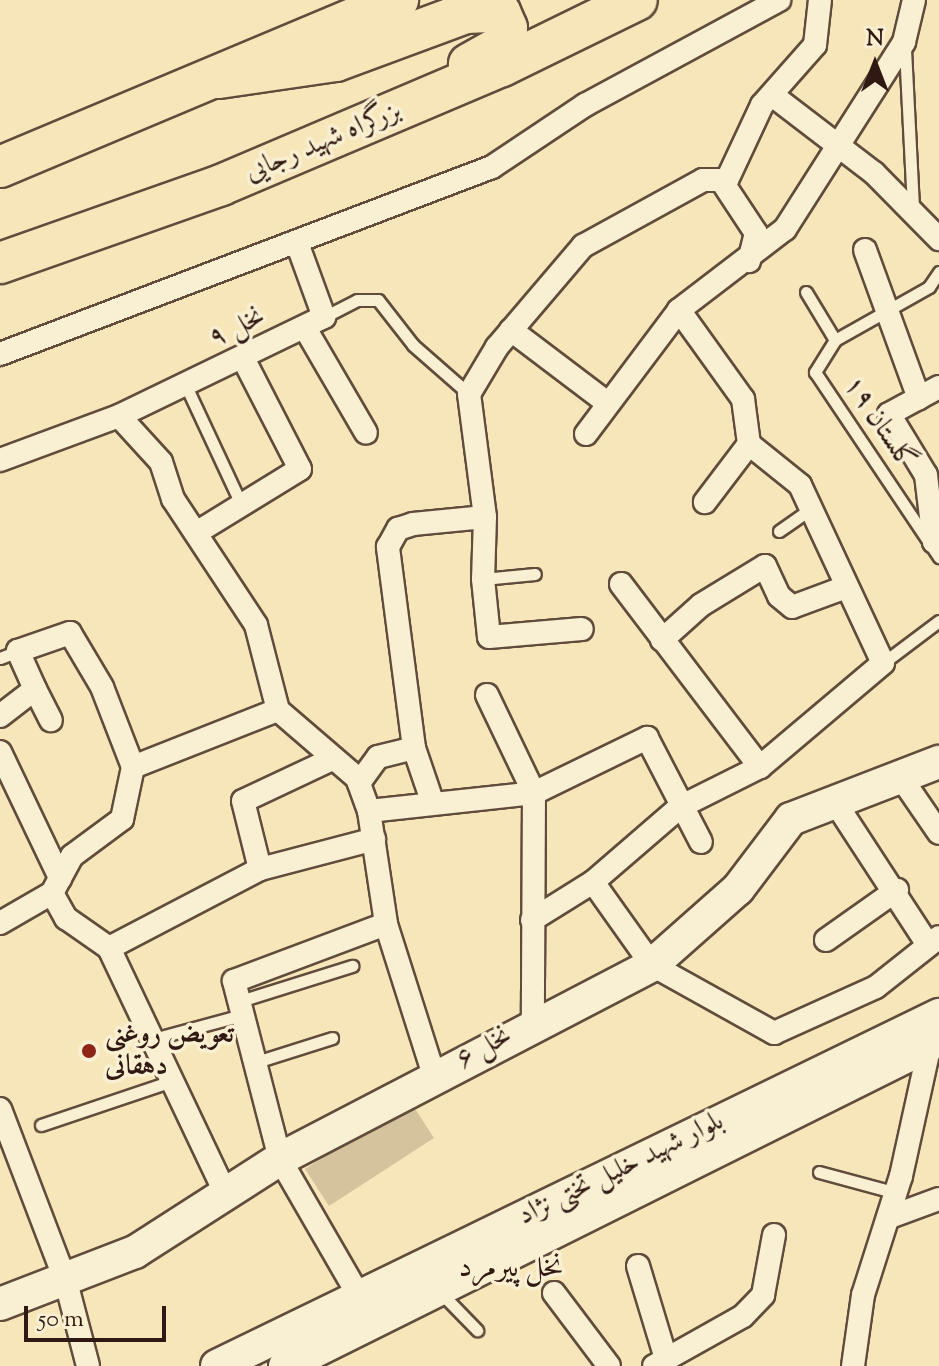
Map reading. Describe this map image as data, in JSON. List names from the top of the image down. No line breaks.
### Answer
{"streets":{"highway":["بزرگراه شهید رجایی"],"street":["نخل ۹","نخل ۶","بلوار شهید خلیل تختی نژاد"],"lane":["گلستان ۱۹"]},"districts":["نخل پیرمرد"],"places":["تعویض روغنی دهقانی"],"scale_bar":"50 m","north":"top"}
